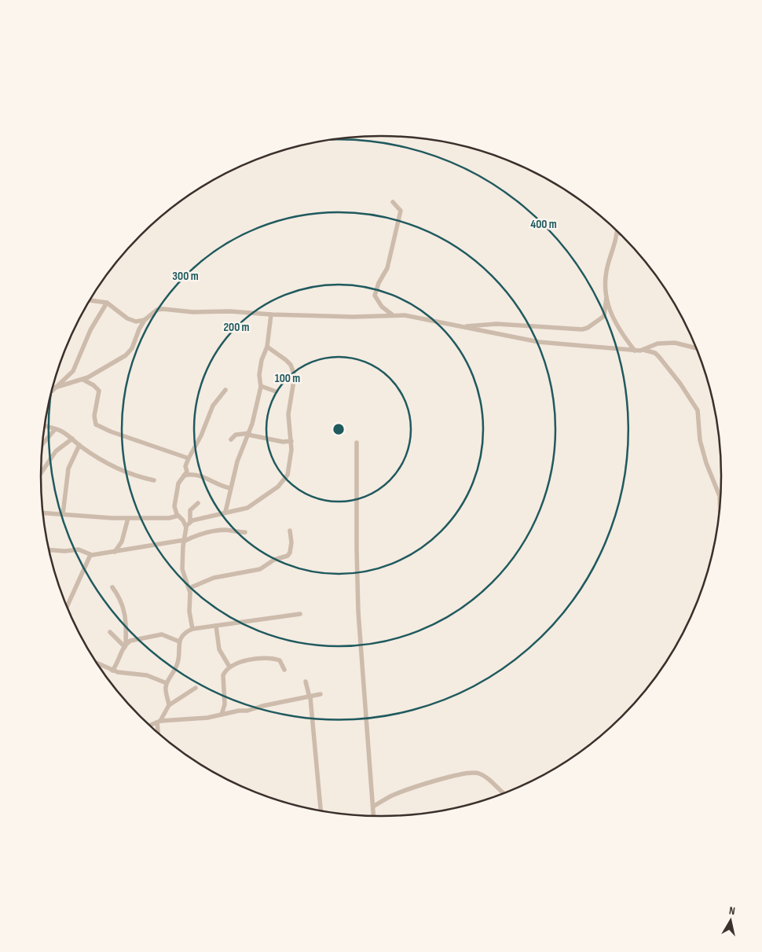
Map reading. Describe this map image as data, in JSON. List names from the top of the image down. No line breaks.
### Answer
{"north":"top","rings":["400 m","300 m","200 m","100 m"]}
